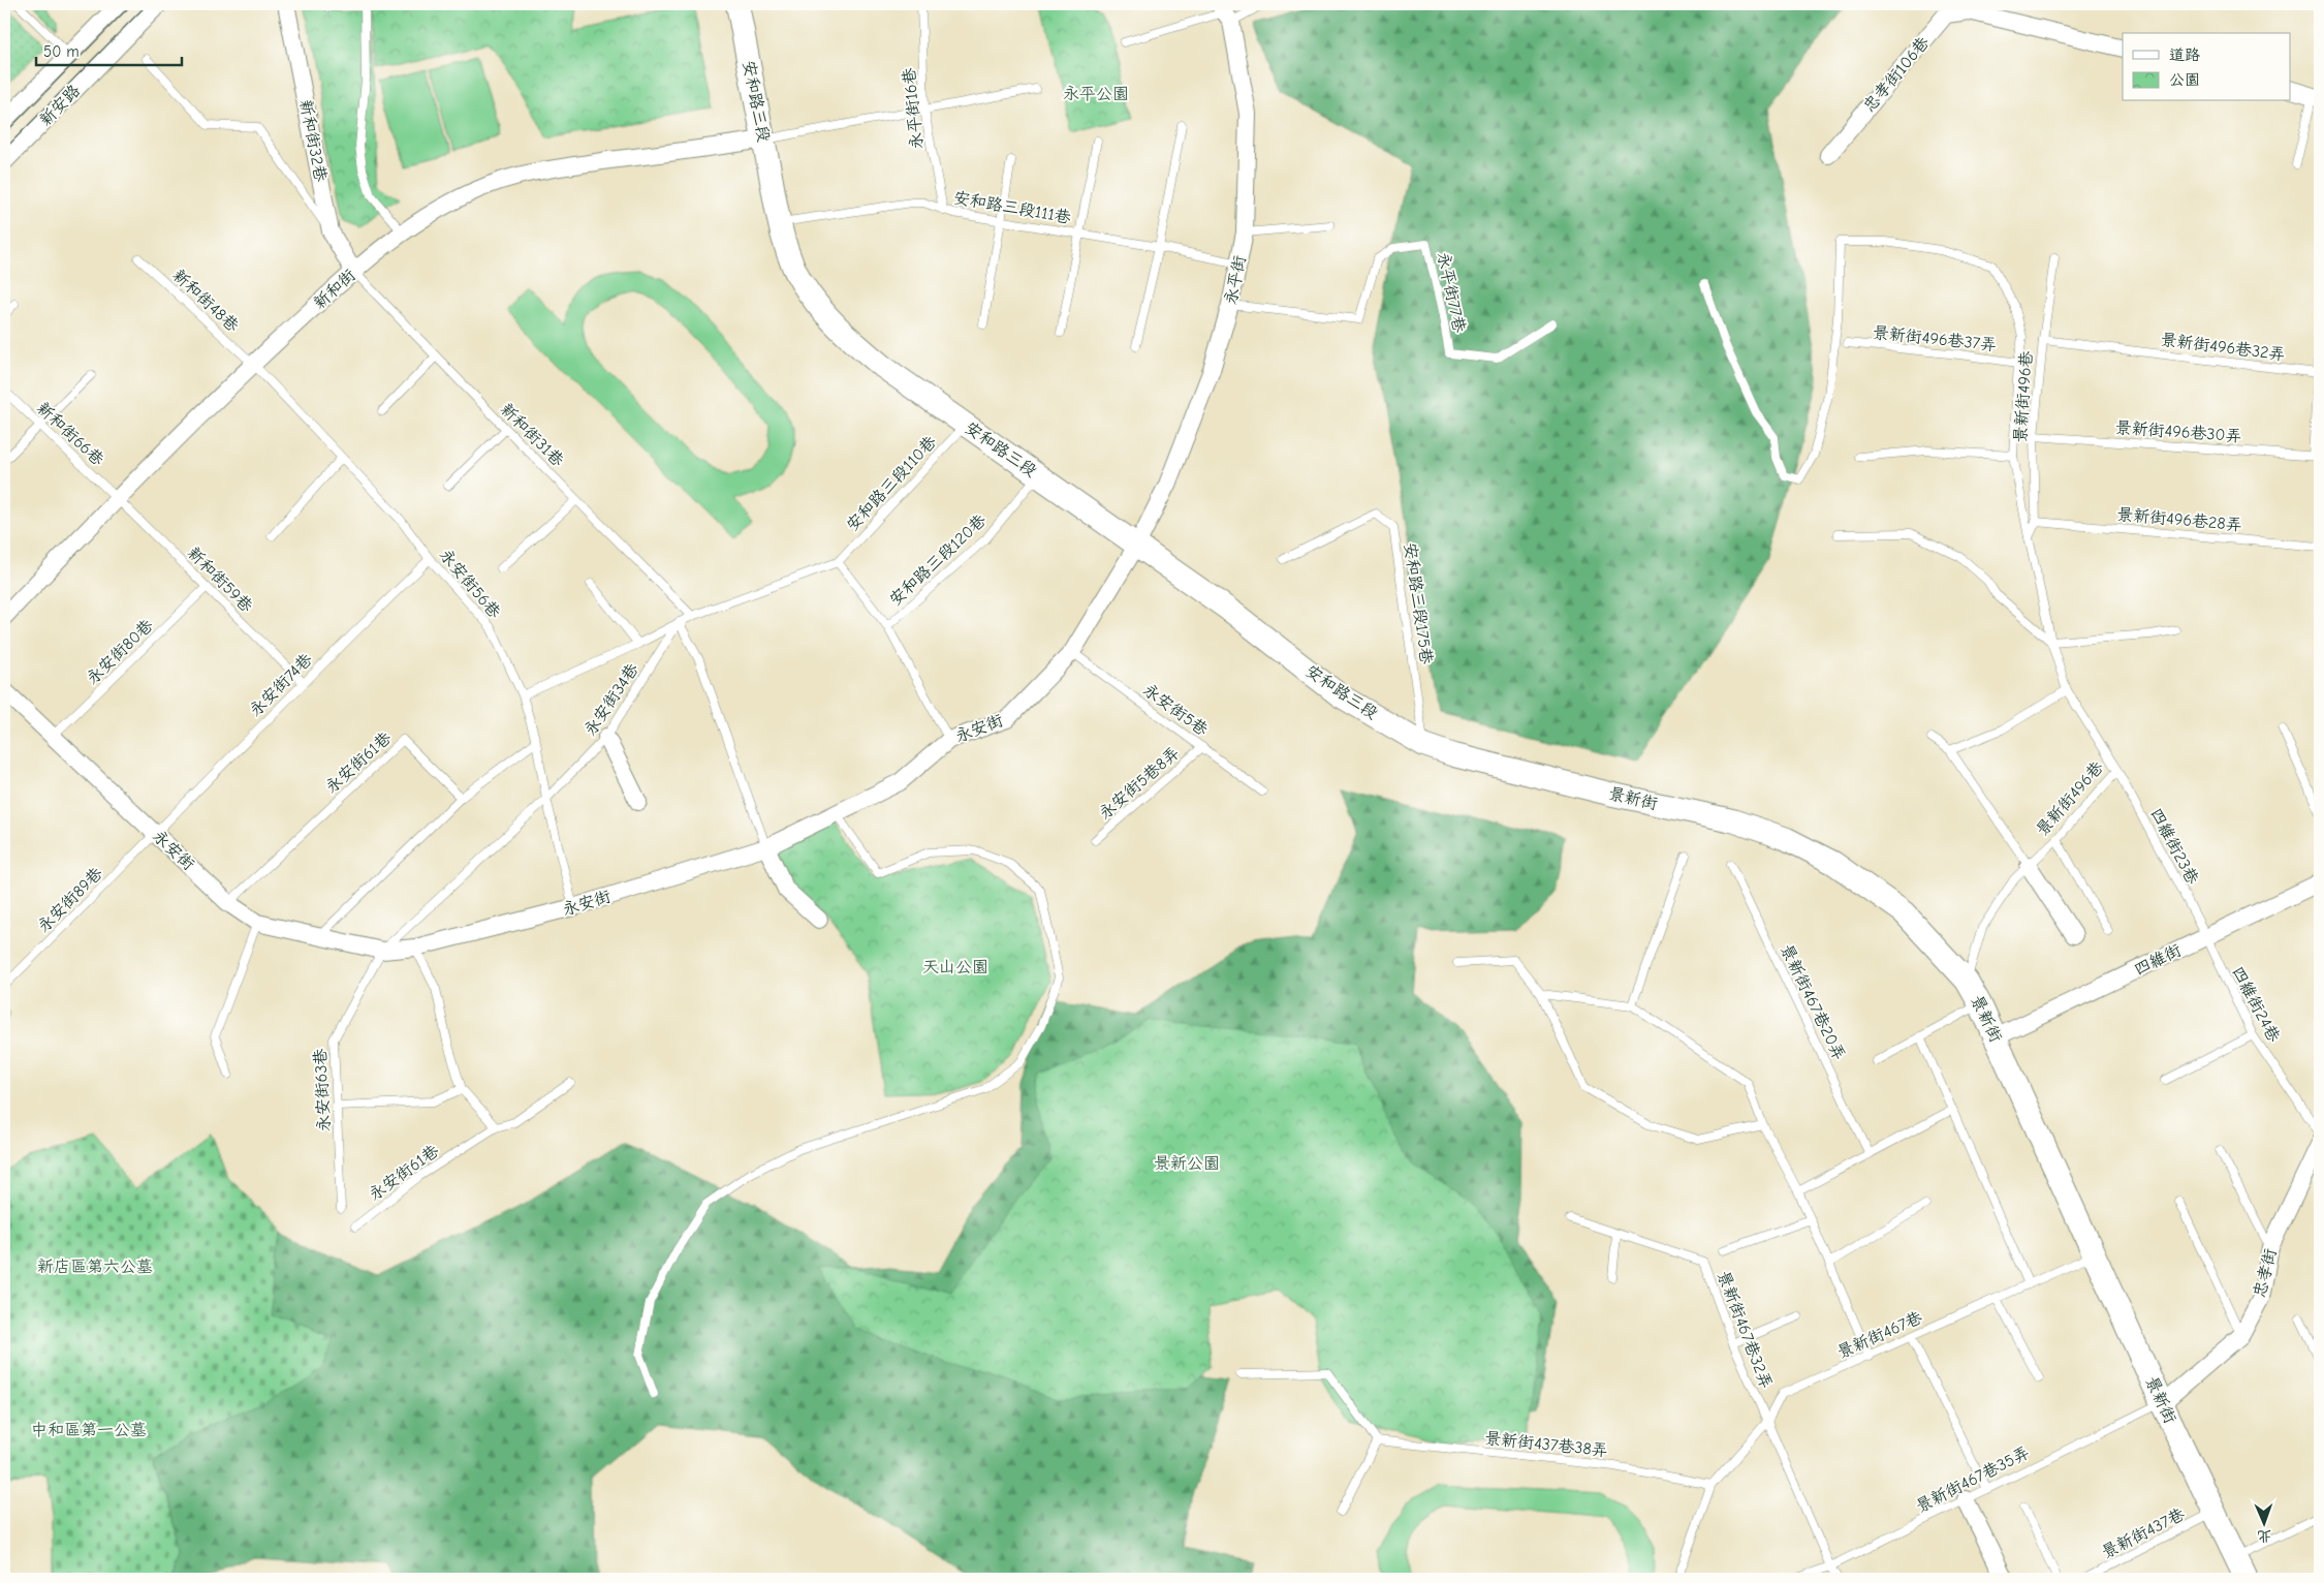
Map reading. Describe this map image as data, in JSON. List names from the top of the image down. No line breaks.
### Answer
{"streets":{"main road":["安和路三段","景新街"],"street":["忠孝街106巷","新安路","新和街32巷","永平街","新和街","永安街","四維街","忠孝街"],"lane":["永平街16巷","安和路三段111巷","永平街77巷","新和街48巷","景新街496巷37弄","景新街496巷32弄","景新街496巷","景新街496巷30弄","新和街66巷","新和街31巷","安和路三段110巷","景新街496巷28弄","安和路三段120巷","新和街59巷","永安街56巷","安和路三段175巷","永安街80巷","永安街74巷","永安街34巷","永安街5巷","永安街61巷","永安街5巷8弄","四維街23巷","永安街89巷","景新街467巷20弄","四維街24巷","永安街63巷","景新街467巷32弄","景新街467巷","景新街437巷38弄","景新街467巷35弄","景新街437巷"]},"crossings":[["安和路三段","安和路三段111巷"],["安和路三段","永平街"],["安和路三段","新和街"],["安和路三段","安和路三段110巷"],["安和路三段","安和路三段120巷"],["安和路三段","安和路三段175巷"],["安和路三段","永安街"],["安和路三段","景新街"],["永平街16巷","安和路三段111巷"],["新和街32巷","新和街"],["新和街32巷","新和街31巷"],["安和路三段111巷","永平街"],["永平街","永平街77巷"],["永平街","永安街"],["新和街","新和街48巷"],["新和街","新和街66巷"],["新和街","新和街31巷"],["新和街","新和街59巷"],["新和街","永安街56巷"],["新和街48巷","永安街56巷"],["景新街496巷37弄","景新街496巷"],["景新街496巷32弄","景新街496巷"],["景新街496巷","景新街496巷30弄"],["景新街496巷","景新街496巷28弄"],["景新街496巷","景新街"],["景新街496巷","四維街23巷"],["新和街66巷","新和街59巷"],["安和路三段110巷","安和路三段120巷"],["新和街59巷","永安街80巷"],["新和街59巷","永安街74巷"],["永安街56巷","永安街74巷"],["永安街56巷","永安街34巷"],["永安街56巷","永安街"],["永安街80巷","永安街"],["永安街74巷","永安街"],["永安街74巷","永安街89巷"],["永安街34巷","永安街"],["永安街34巷","永安街63巷"],["永安街5巷","永安街"],["永安街5巷","永安街5巷8弄"],["永安街","永安街61巷"],["永安街","永安街89巷"],["永安街","永安街63巷"],["景新街","四維街"],["景新街","忠孝街"],["景新街","景新街467巷"],["景新街","景新街467巷35弄"],["景新街","景新街437巷"],["四維街23巷","四維街"],["四維街23巷","四維街24巷"],["四維街","四維街24巷"],["忠孝街","景新街467巷35弄"],["景新街467巷32弄","景新街467巷"],["景新街467巷32弄","景新街467巷35弄"],["景新街467巷","景新街437巷38弄"]],"parks":["永平公園","天山公園","景新公園","新店區第六公墓","中和區第一公墓"],"legend":["道路","公園"],"scale_bar":"50 m","north":"bottom"}
